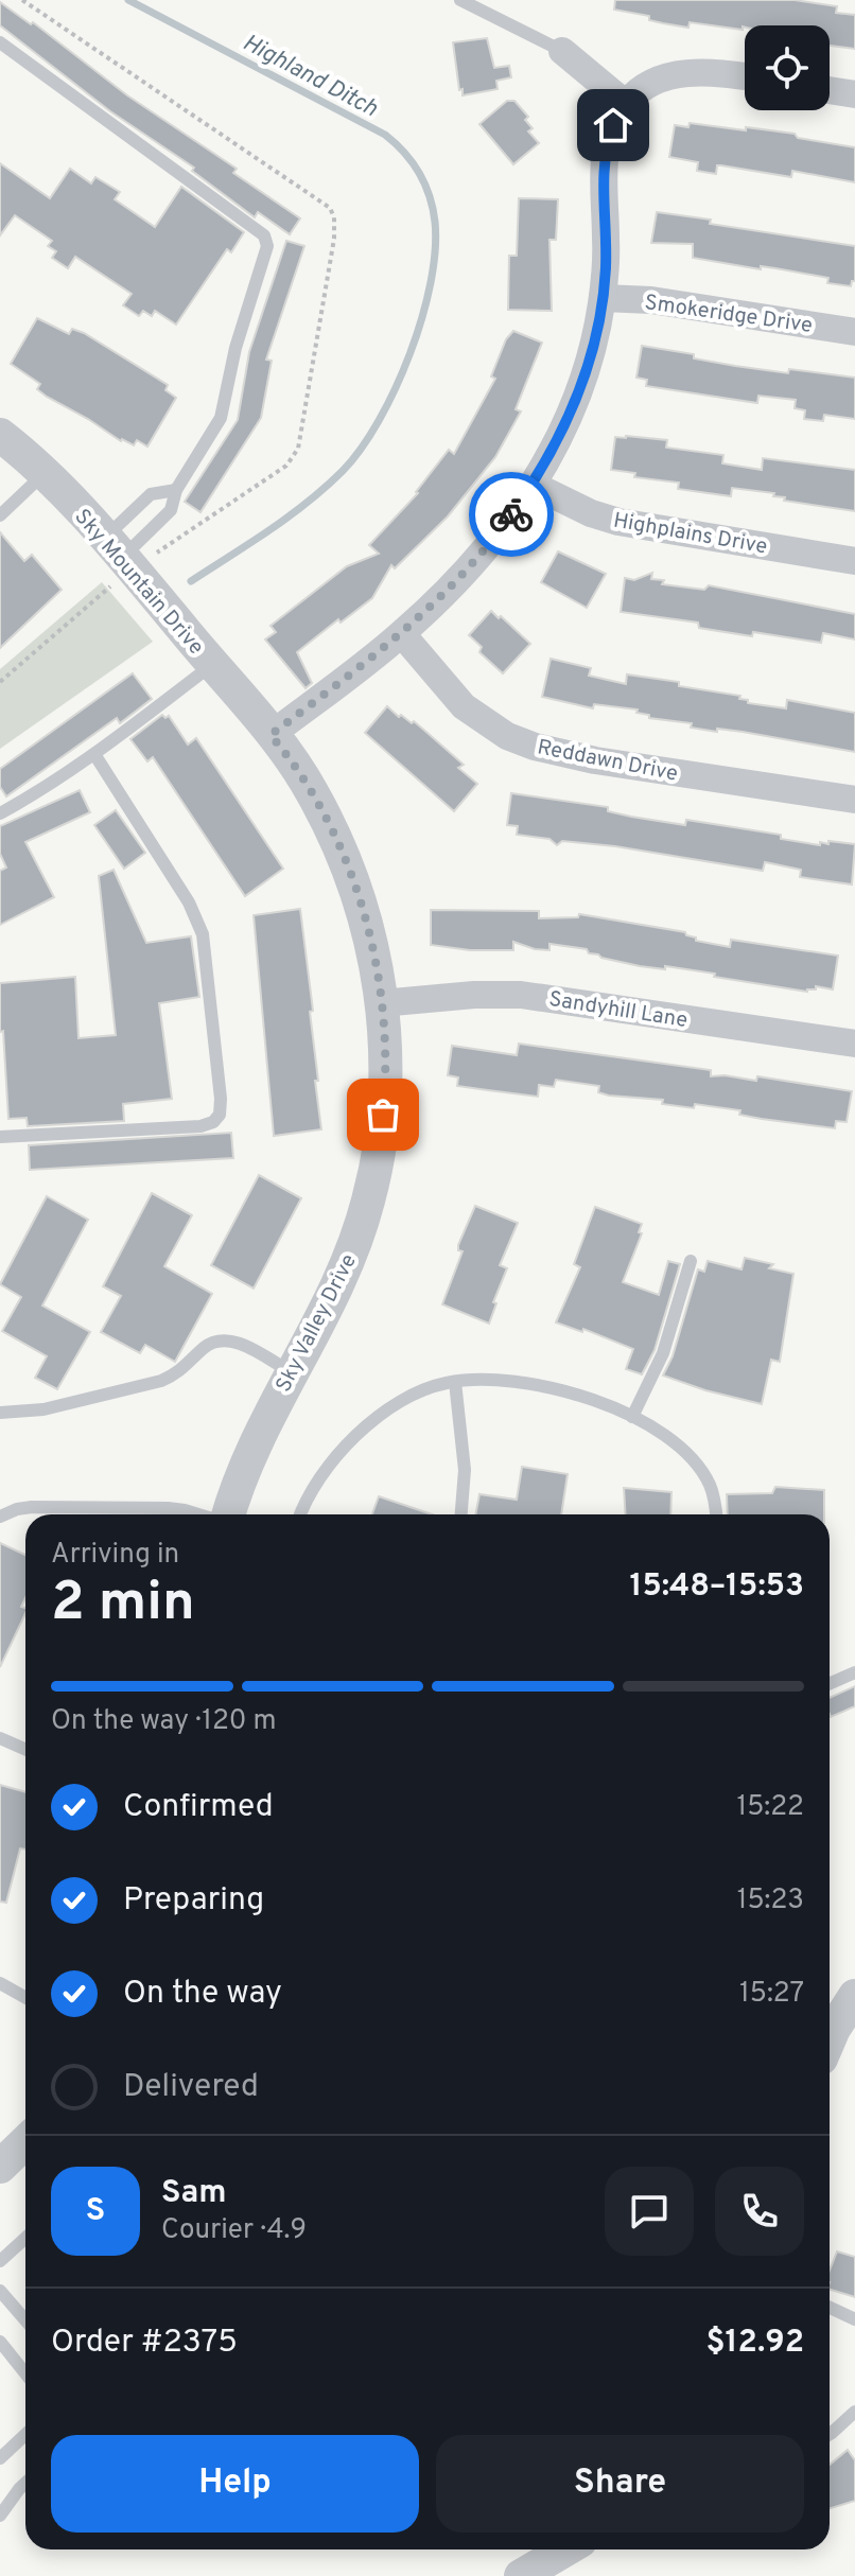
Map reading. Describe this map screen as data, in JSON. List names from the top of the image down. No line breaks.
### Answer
{"streets":{"street":["Smokeridge Drive","Highplains Drive","Sky Mountain Drive","Reddawn Drive","Sandyhill Lane","Sky Valley Drive"]},"crossings":[["Sky Mountain Drive","Sky Valley Drive"],["Sandyhill Lane","Sky Valley Drive"]],"water":["Highland Ditch"],"page":{"heading":["2 min","Arriving in","15:48–15:53"],"panel":["Sam","Courier · 4.9","Order #2375","$12.92"],"bar":"On the way · 120 m","list":[["Confirmed","15:22"],["Preparing","15:23"],["On the way","15:27"],"Delivered"],"round":"S","buttons":["Help","Share"]}}
